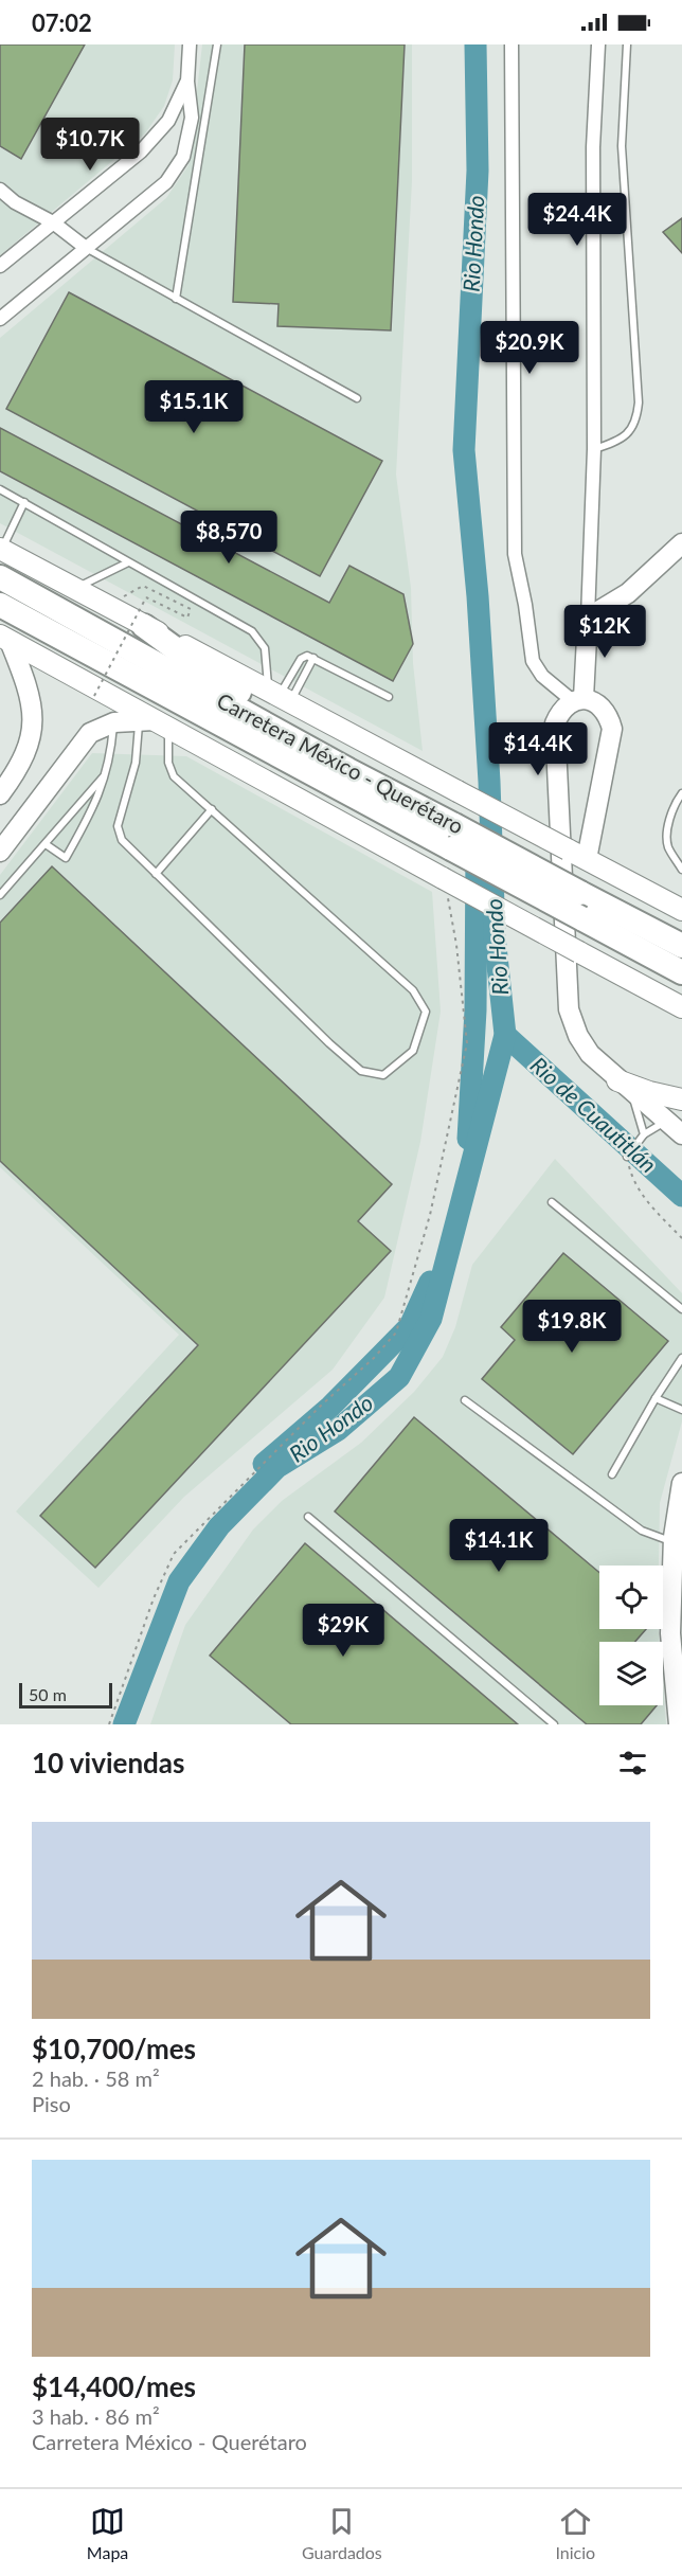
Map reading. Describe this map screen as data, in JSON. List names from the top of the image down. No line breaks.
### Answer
{"streets":{"highway":["Carretera México - Querétaro"]},"water":["Rio Hondo","Rio de Cuautitlán"],"scale_bar":"50 m","page":{"status":"07:02","price":["$10.7K","$24.4K","$20.9K","$15.1K","$8,570","$12K","$14.4K","$19.8K","$14.1K","$29K"],"scale":"50 m","heading":"10 viviendas","list":[{"name":"$10,700/mes","note":"2 hab. · 58 m² · Piso"},{"name":"$14,400/mes","note":"3 hab. · 86 m² · Carretera México - Querétaro"}],"tabs":["Mapa","Guardados","Inicio"]}}
